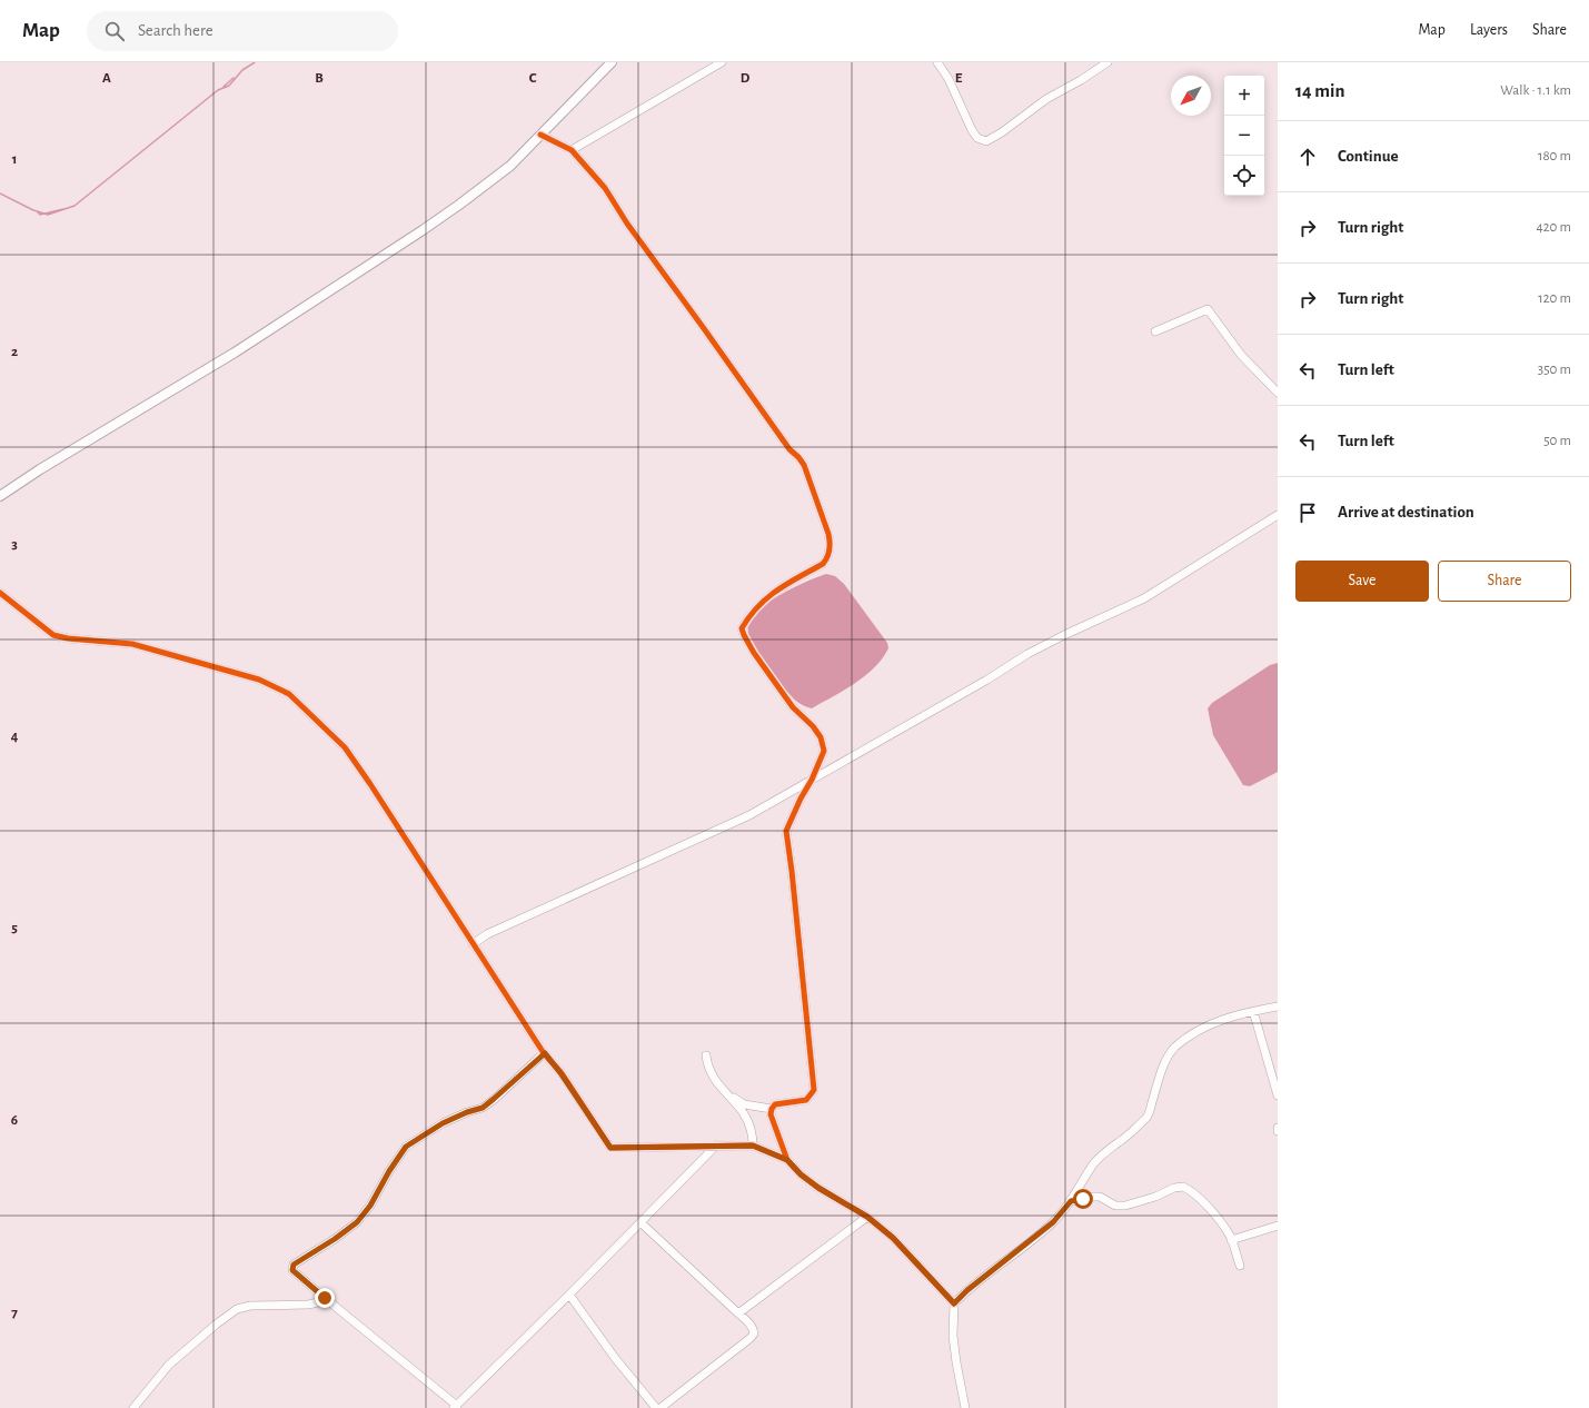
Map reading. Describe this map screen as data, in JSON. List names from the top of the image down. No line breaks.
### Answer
{"north":"bottom left","page":{"header":"Map","search":"Search here","nav":["Map","Layers","Share"],"heading":["14 min","Walk · 1.1 km"],"map_buttons":["+","−"],"list":[["Continue","180 m"],["Turn right","420 m"],["Turn right","120 m"],["Turn left","350 m"],["Turn left","50 m"],"Arrive at destination"],"buttons":["Save","Share"]},"grid":{"columns":["A","B","C","D","E"],"rows":["1","2","3","4","5","6","7"]}}
